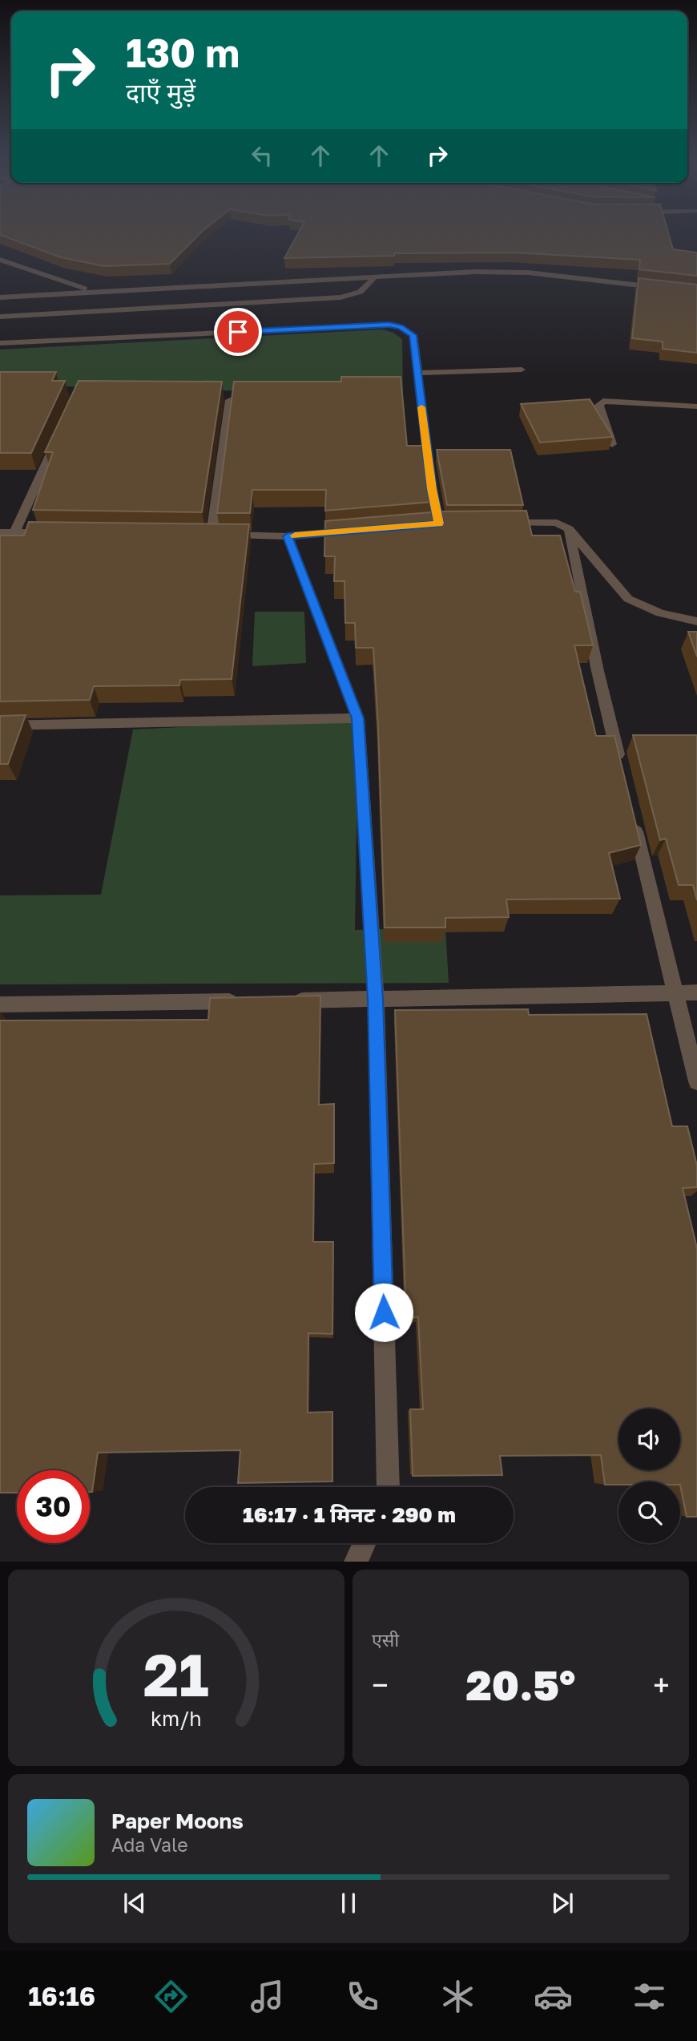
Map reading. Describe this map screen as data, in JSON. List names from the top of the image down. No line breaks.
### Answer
{"page":{"turn":["130 m","दाएँ मुड़ें"],"limit":"30","trip":"16:17 · 1 मिनट · 290 m","tile":"एसी","heat":["−","20.5°","+"],"song":["Paper Moons","Ada Vale"],"tabs":"16:16","gauge":["21","km/h"]}}
